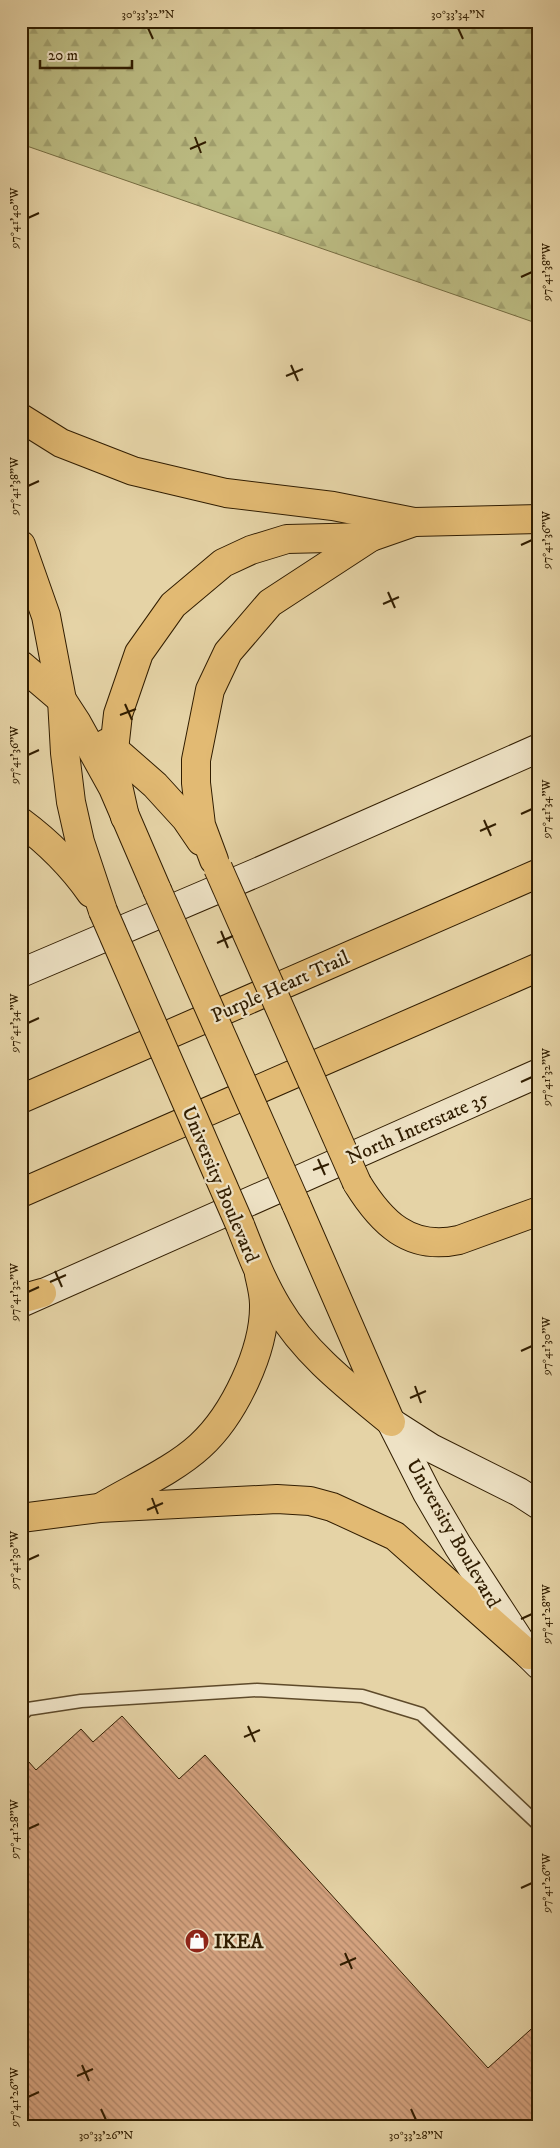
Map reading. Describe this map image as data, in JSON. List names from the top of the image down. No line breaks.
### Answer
{"streets":{"main road":["Purple Heart Trail","North Interstate 35","University Boulevard"]},"places":{"shop":["IKEA"]},"scale_bar":"20 m","coordinates":["30°33'32\"N","30°33'34\"N","97°41'40\"W","97°41'38\"W","97°41'36\"W","97°41'34\"W","97°41'32\"W","97°41'30\"W","97°41'28\"W","97°41'26\"W","30°33'26\"N","30°33'28\"N"]}
